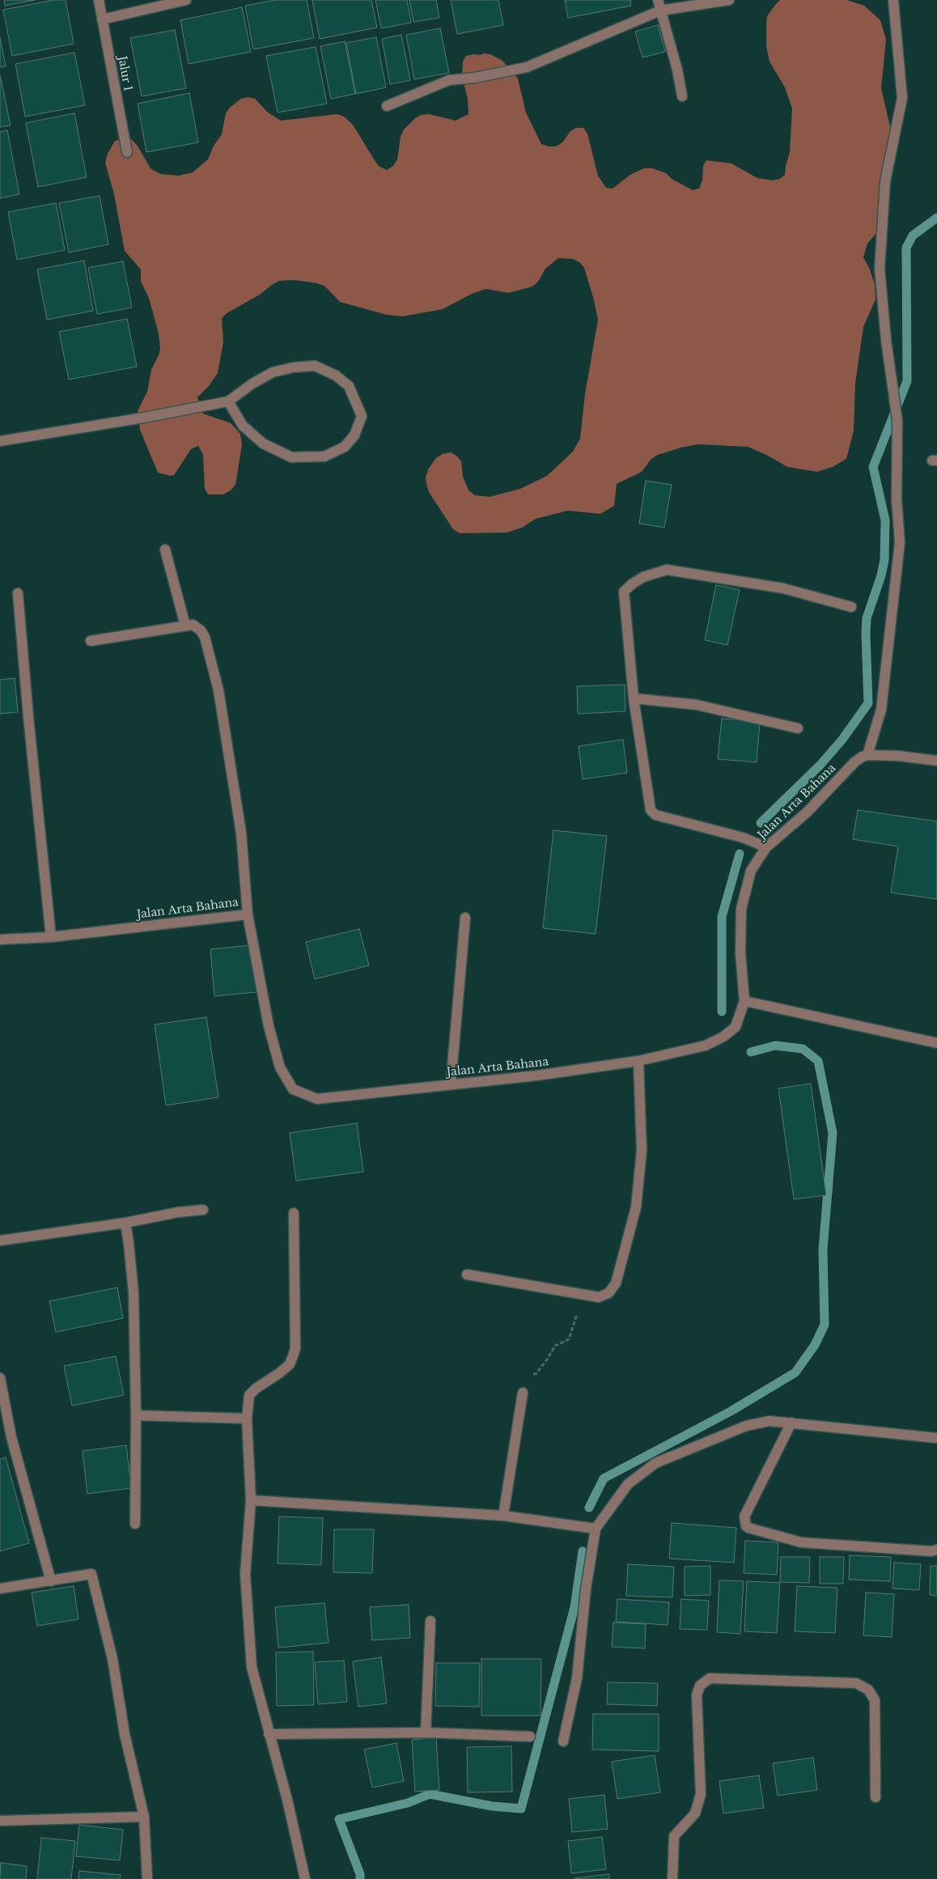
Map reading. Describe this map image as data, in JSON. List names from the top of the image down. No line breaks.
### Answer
{"streets":{"street":["Jalur 1","Jalan Arta Bahana"]}}
